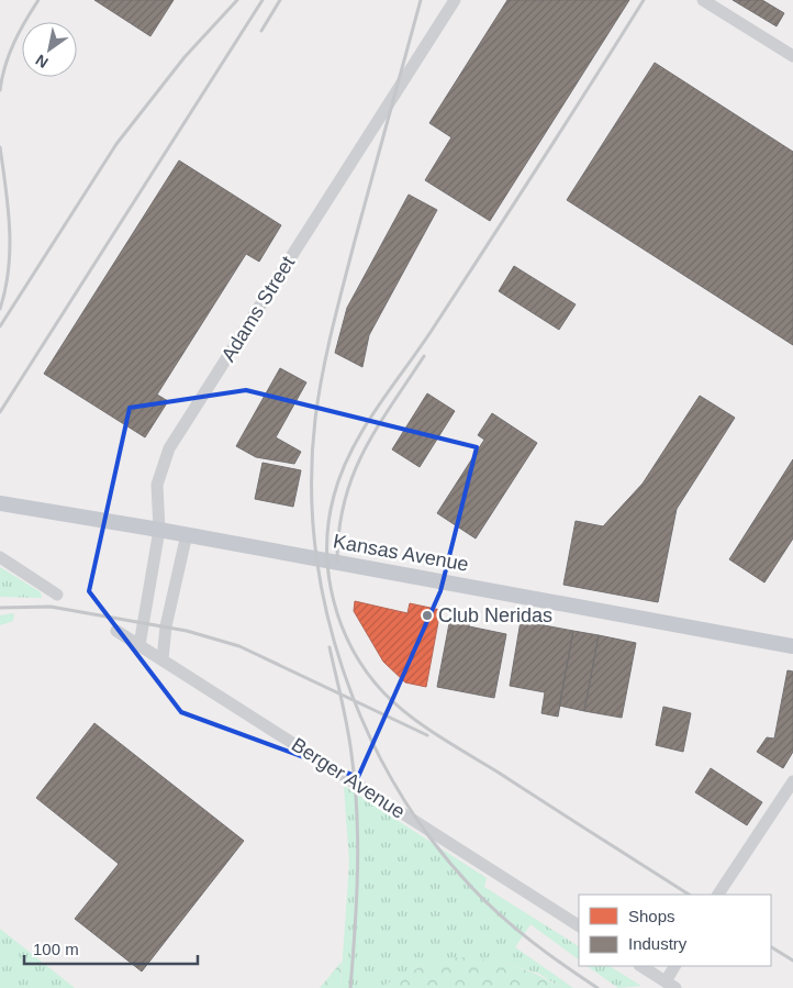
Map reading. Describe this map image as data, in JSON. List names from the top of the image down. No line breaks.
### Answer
{"streets":{"main road":["Kansas Avenue"],"street":["Adams Street","Berger Avenue"]},"crossings":[["Adams Street","Kansas Avenue"],["Adams Street","Berger Avenue"]],"places":["Club Neridas"],"legend":["Shops","Industry"],"scale_bar":"100 m","north":"bottom left"}
